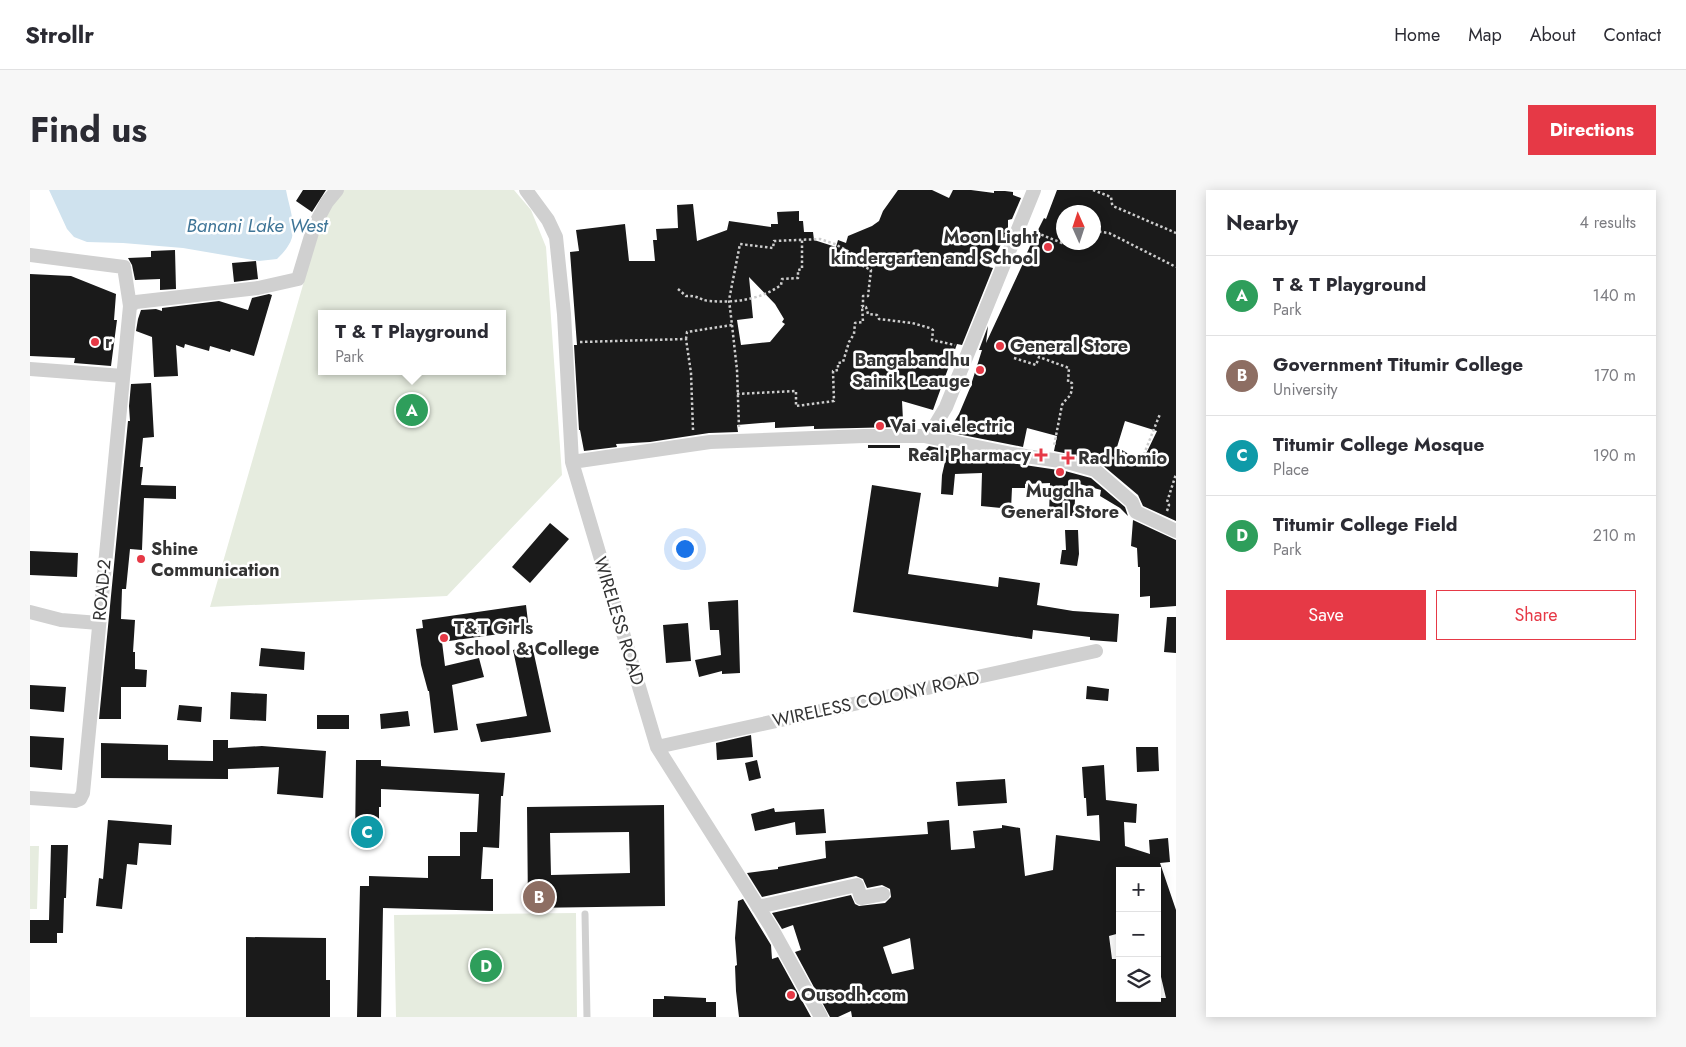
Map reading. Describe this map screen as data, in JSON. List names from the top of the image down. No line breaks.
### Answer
{"streets":{"street":["ROAD-2","WIRELESS ROAD","WIRELESS COLONY ROAD"]},"crossings":[["WIRELESS ROAD","WIRELESS COLONY ROAD"]],"water":["Banani Lake West"],"places":{"other":["Moon Light kindergarten and School","r","General Store","Bangabandhu Sainik Leauge","Vai vai electric","Mugdha General Store","Shine Communication","T&T Girls School & College","Ousodh.com"],"health":["Real Pharmacy","Rad homio"]},"north":"top","page":{"header":"Strollr","nav":["Home","Map","About","Contact"],"title":"Find us","buttons":["Directions",["Save","Share"]],"heading":["Nearby","4 results"],"list":[{"mark":"A","name":"T & T Playground","note":"Park","value":"140 m"},{"mark":"B","name":"Government Titumir College","note":"University","value":"170 m"},{"mark":"C","name":"Titumir College Mosque","note":"Place","value":"190 m"},{"mark":"D","name":"Titumir College Field","note":"Park","value":"210 m"}],"popup":["T & T Playground","Park"],"pins":["A","C","B","D"],"map_buttons":["+","−"]}}
